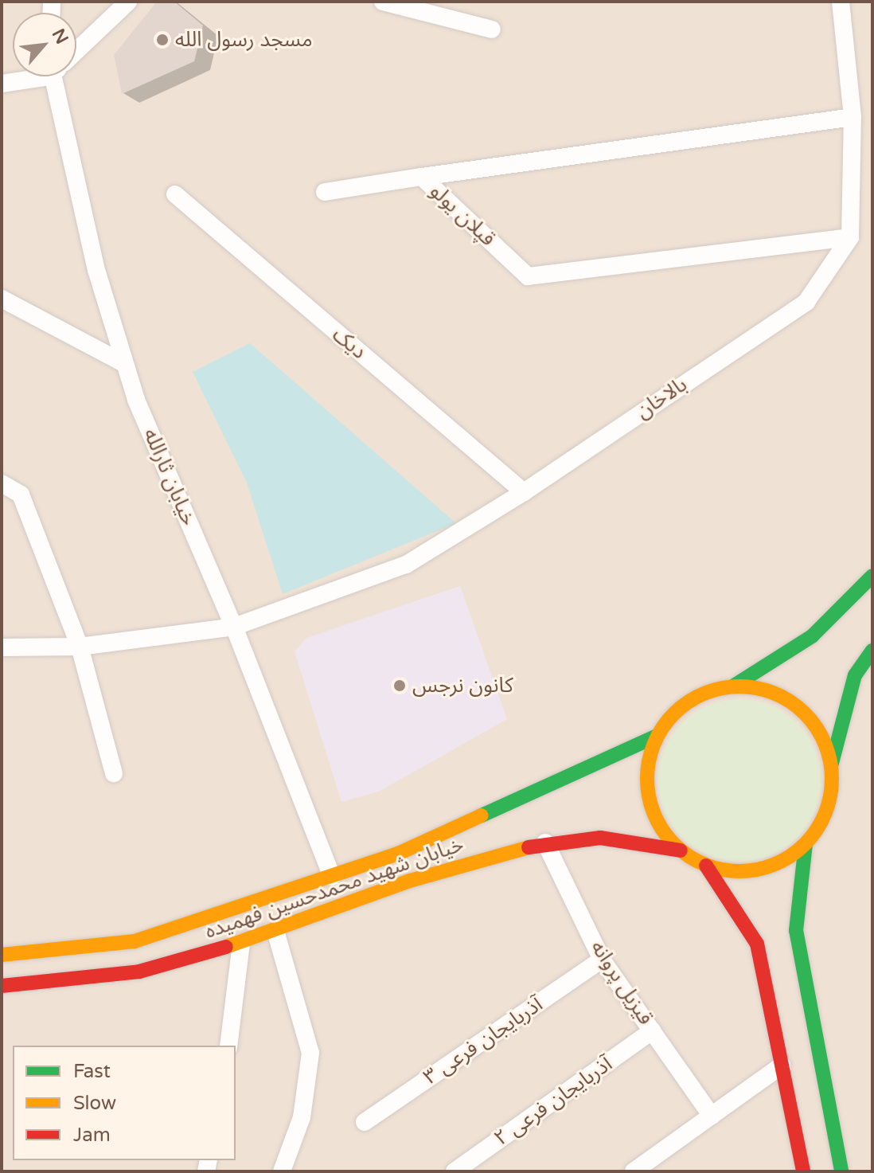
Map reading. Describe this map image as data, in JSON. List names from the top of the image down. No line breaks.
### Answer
{"streets":{"main road":["خیابان شهید محمدحسین فهمیده"],"street":["قپلان یولو","دیک","بالاخان","خیابان ثارالله","قیزیل پروانه","آذربایجان فرعی ۳","آذربایجان فرعی ۲"]},"crossings":[["قپلان یولو","بالاخان"],["دیک","بالاخان"],["بالاخان","خیابان ثارالله"],["خیابان ثارالله","خیابان شهید محمدحسین فهمیده"],["خیابان شهید محمدحسین فهمیده","قیزیل پروانه"],["قیزیل پروانه","آذربایجان فرعی ۳"],["قیزیل پروانه","آذربایجان فرعی ۲"]],"places":["مسجد رسول الله","کانون نرجس"],"legend":["Fast","Slow","Jam"],"north":"top right"}
